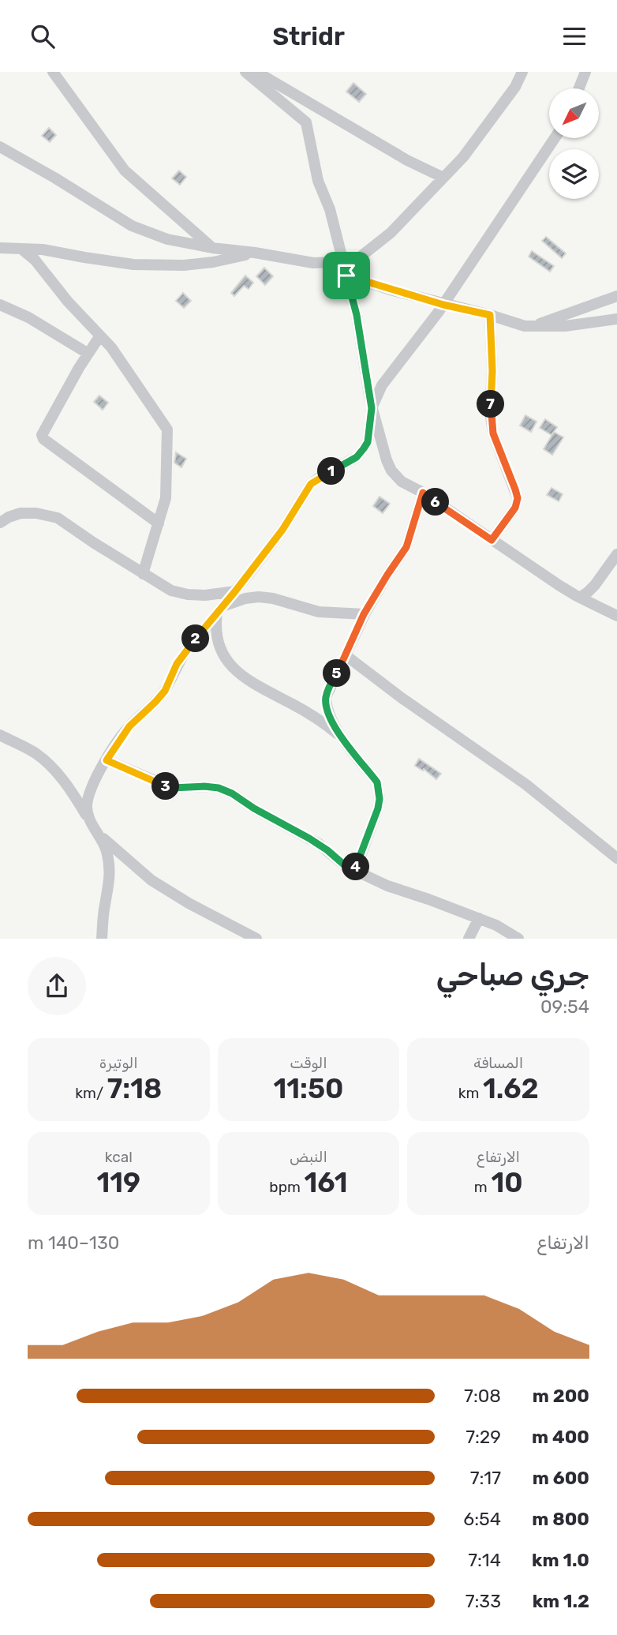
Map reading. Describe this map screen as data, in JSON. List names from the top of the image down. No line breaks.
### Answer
{"north":"bottom left","page":{"header":"Stridr","pins":["7","1","6","2","5","3","4"],"heading":["جري صباحي","09:54"],"stats":[["المسافة","1.62 km"],["الوقت","11:50"],["الوتيرة","7:18 /km"],["الارتفاع","10 m"],["النبض","161 bpm"],["kcal","119"]],"chart":["الارتفاع","130–140 m"],"list":[{"name":"200 m","note":"7:08"},{"name":"400 m","note":"7:29"},{"name":"600 m","note":"7:17"},{"name":"800 m","note":"6:54"},{"name":"1.0 km","note":"7:14"},{"name":"1.2 km","note":"7:33"}]}}
